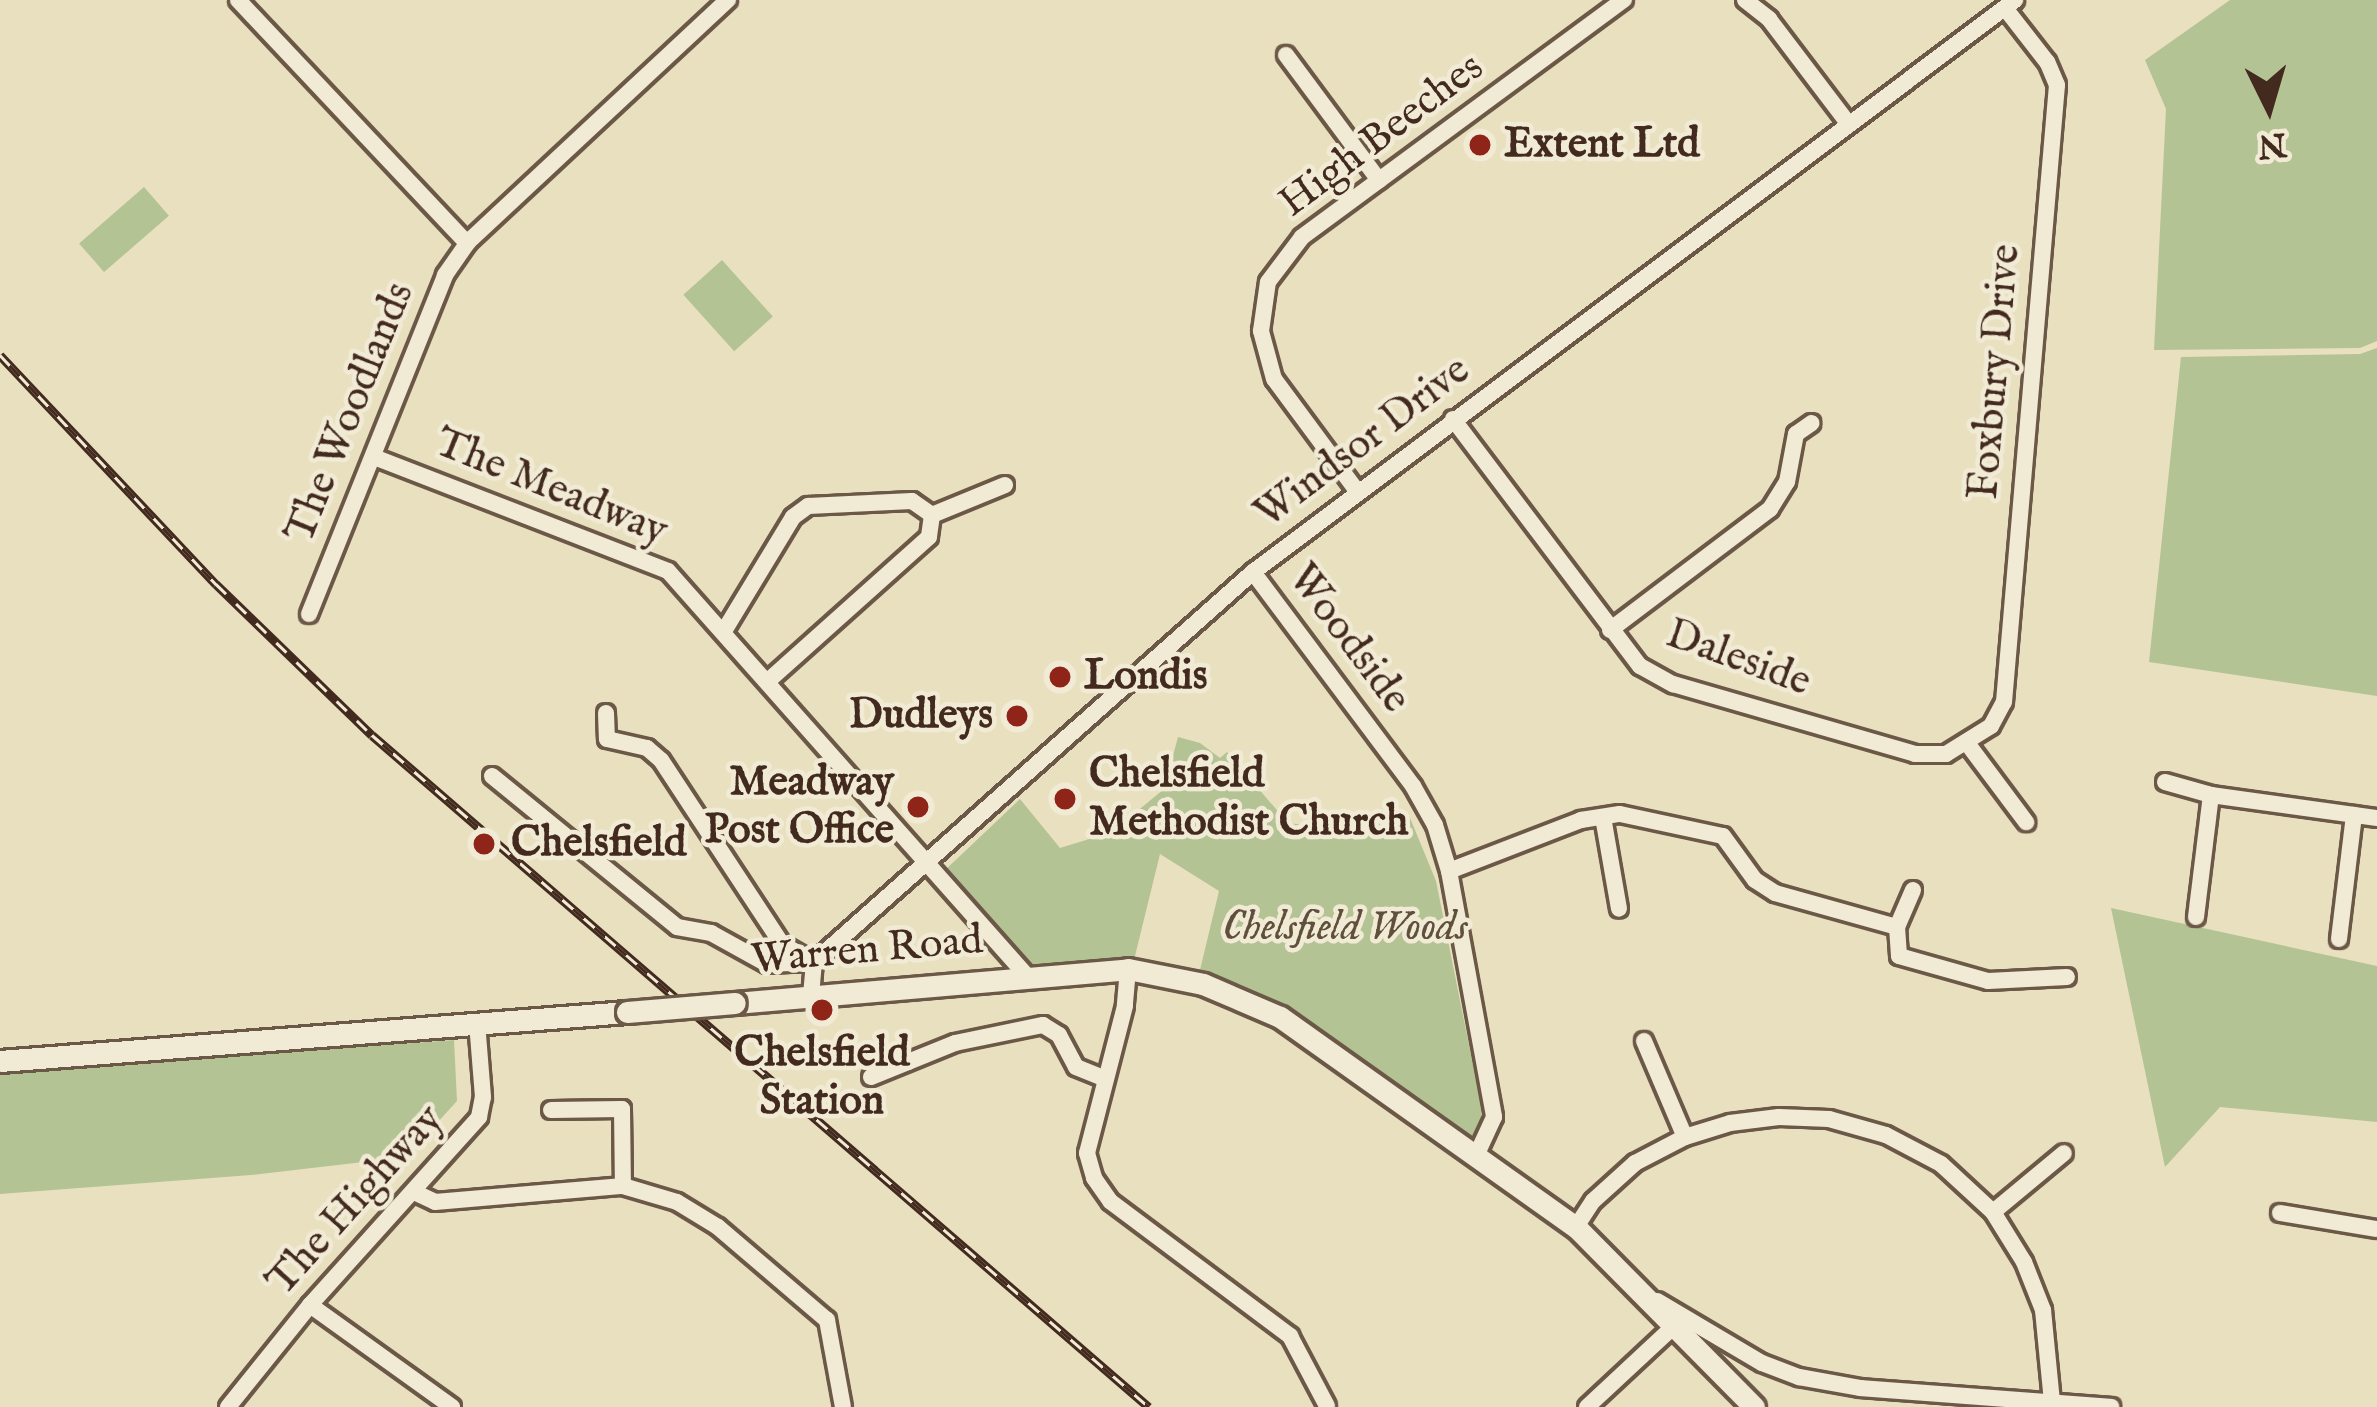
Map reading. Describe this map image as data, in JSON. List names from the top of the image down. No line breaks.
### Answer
{"streets":{"street":["High Beeches","Foxbury Drive","The Woodlands","Windsor Drive","The Meadway","Woodside","Daleside","Warren Road","The Highway"]},"crossings":[["High Beeches","Windsor Drive"],["Foxbury Drive","Windsor Drive"],["Foxbury Drive","Daleside"],["The Woodlands","The Meadway"],["Windsor Drive","The Meadway"],["Windsor Drive","Woodside"],["Windsor Drive","Daleside"],["The Meadway","Warren Road"],["Woodside","Warren Road"],["Warren Road","The Highway"]],"parks":["Chelsfield Woods"],"places":["Extent Ltd","Londis","Dudleys","Chelsfield Methodist Church","Meadway Post Office","Chelsfield","Chelsfield Station"],"north":"bottom"}
